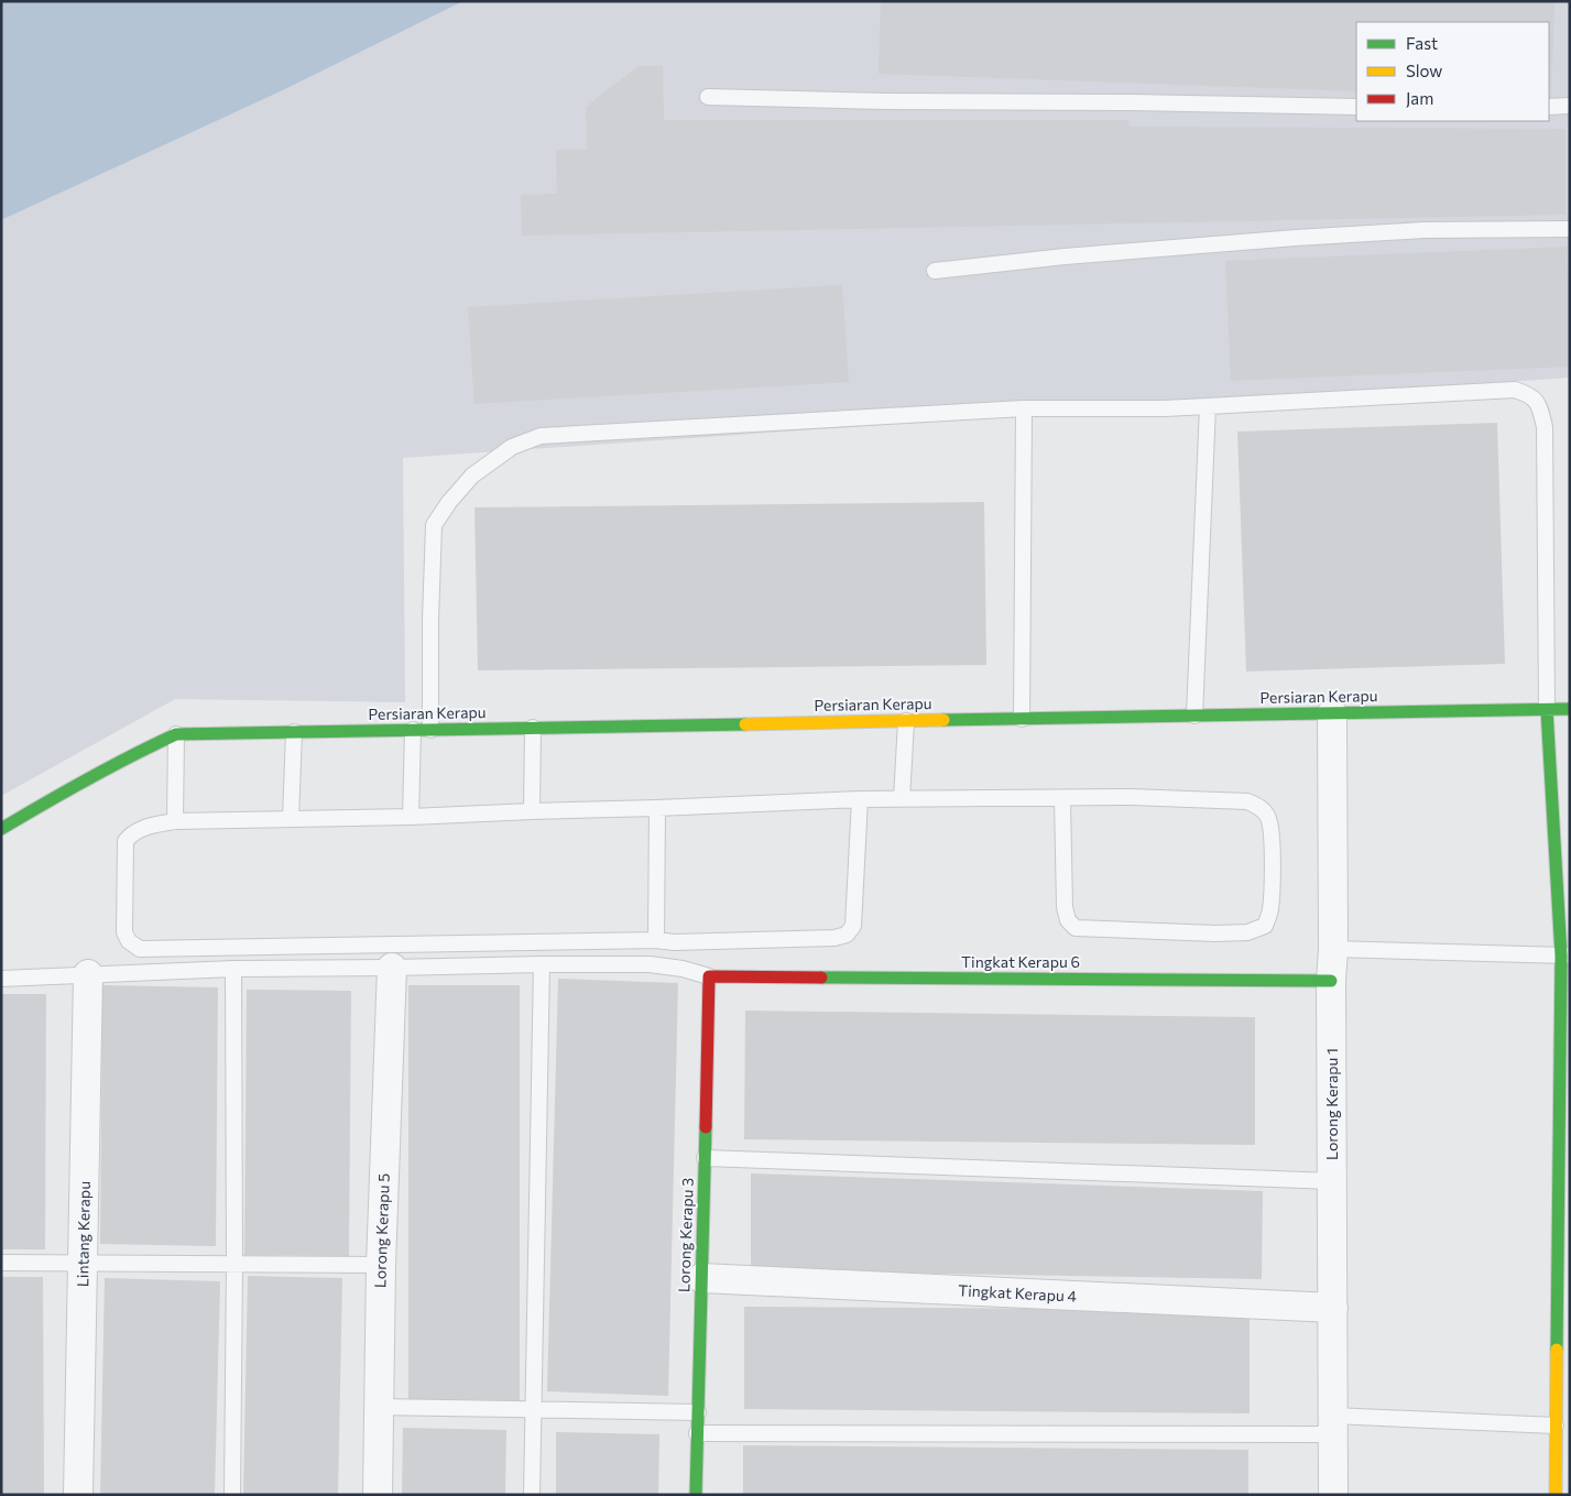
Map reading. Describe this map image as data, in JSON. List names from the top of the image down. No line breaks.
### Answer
{"streets":{"street":["Persiaran Kerapu","Tingkat Kerapu 6","Lorong Kerapu 1","Lorong Kerapu 5","Lintang Kerapu","Lorong Kerapu 3","Tingkat Kerapu 4"]},"crossings":[["Persiaran Kerapu","Lorong Kerapu 1"],["Tingkat Kerapu 6","Lorong Kerapu 1"],["Tingkat Kerapu 6","Lorong Kerapu 3"],["Lorong Kerapu 1","Tingkat Kerapu 4"],["Lorong Kerapu 3","Tingkat Kerapu 4"]],"legend":["Fast","Slow","Jam"]}
